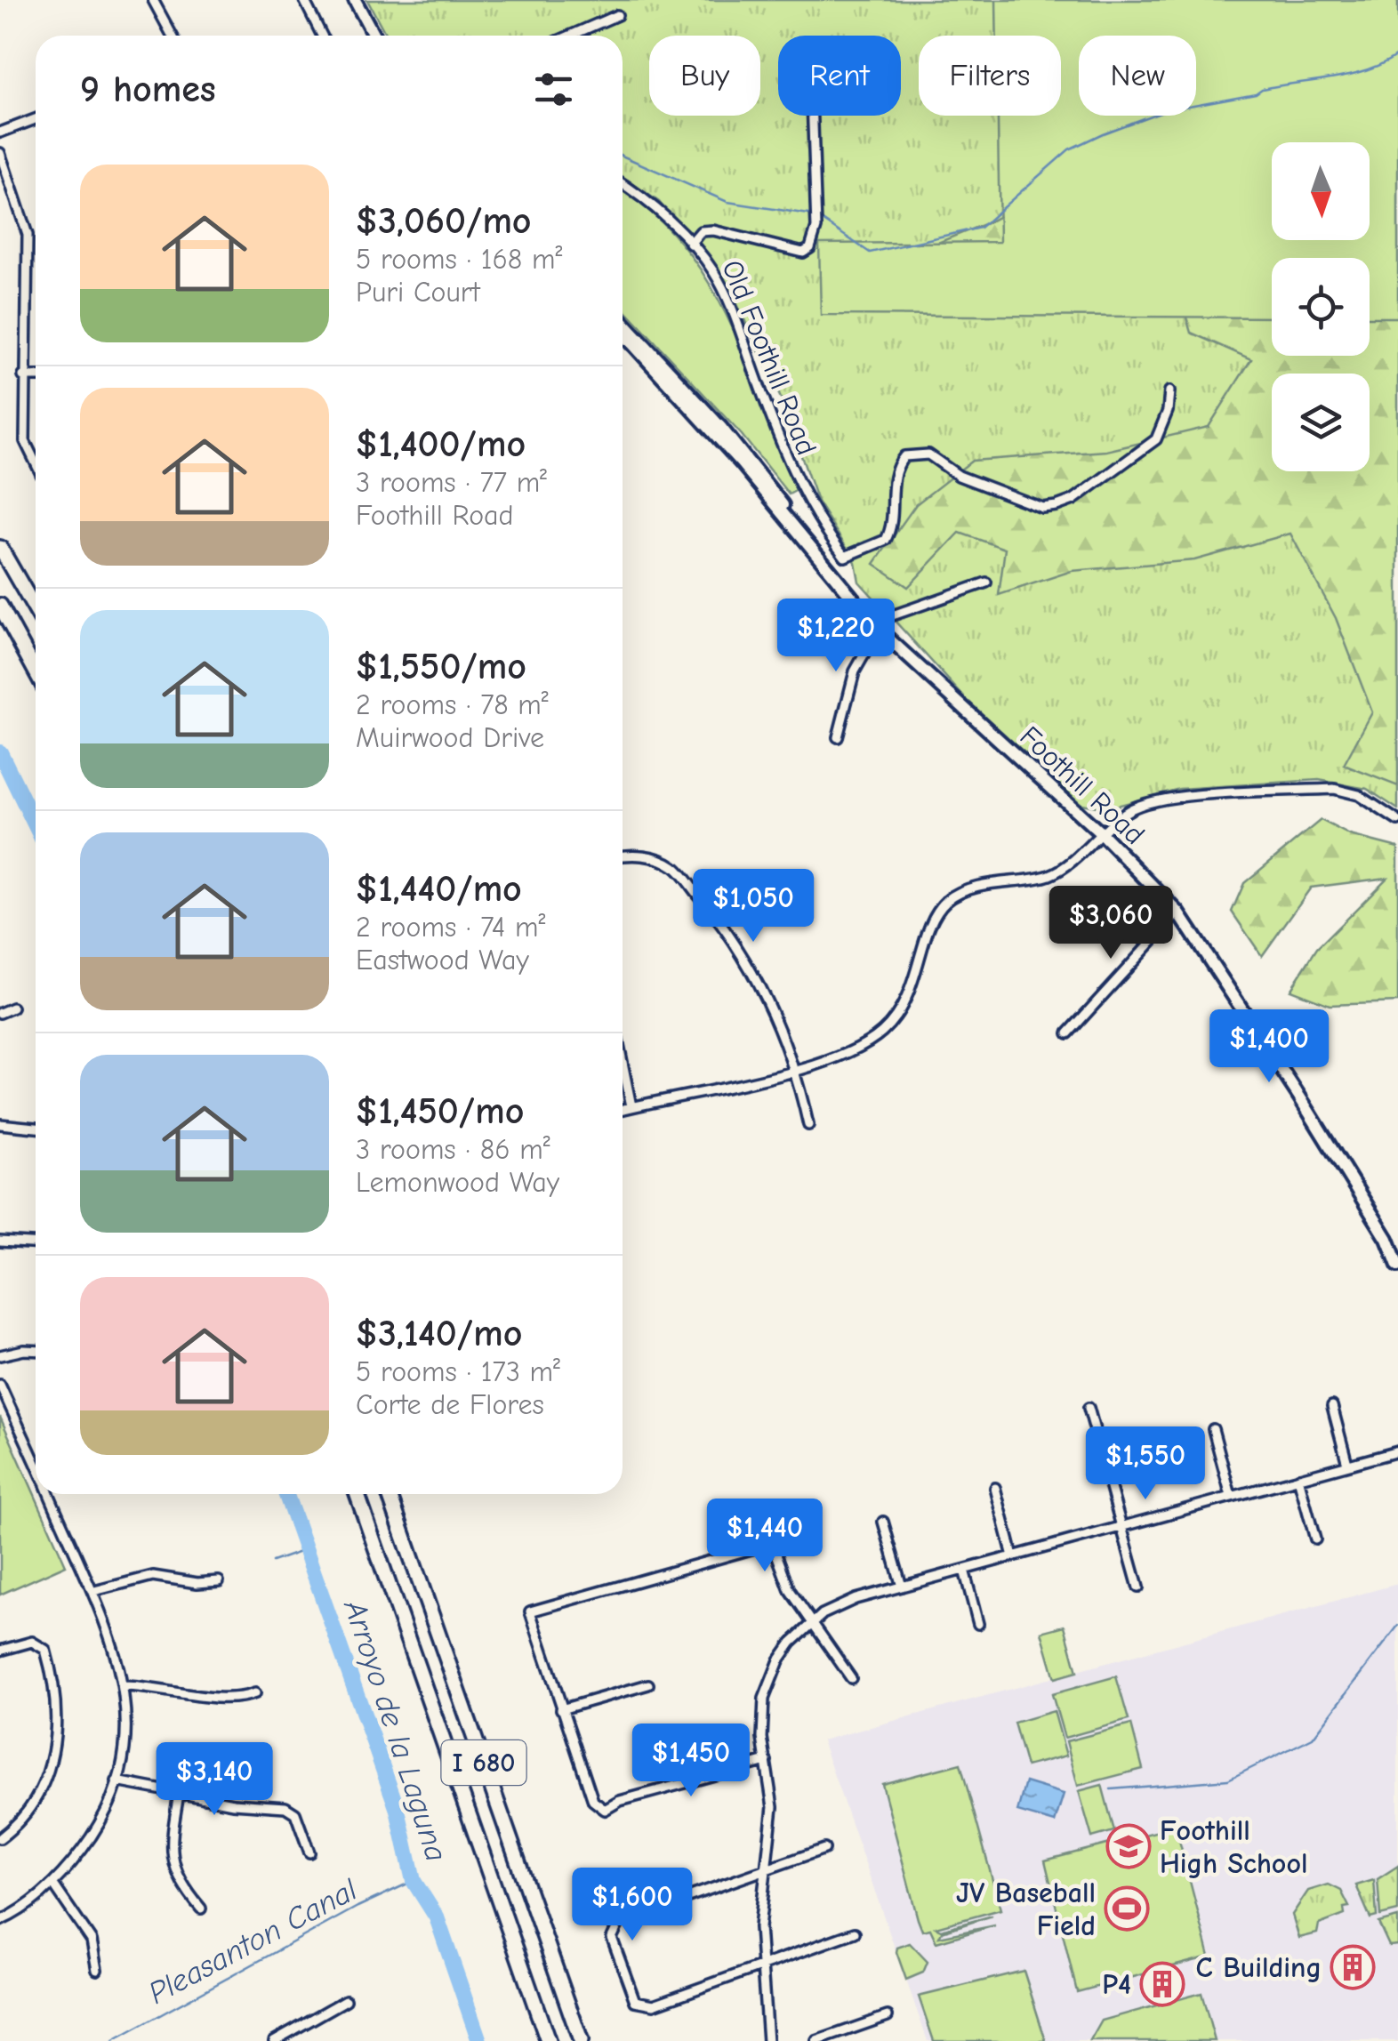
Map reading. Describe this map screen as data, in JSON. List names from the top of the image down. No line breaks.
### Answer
{"streets":{"highway":["I 680"],"main road":["Foothill Road"],"street":["Old Foothill Road"]},"water":["Arroyo de la Laguna","Pleasanton Canal"],"places":{"school or university":["Foothill High School"],"sports":["JV Baseball Field"],"building":["C Building","P4"]},"north":"bottom","page":{"chip":["Buy","Rent","Filters","New"],"heading":"9 homes","list":[{"name":"$3,060/mo","note":"5 rooms · 168 m² · Puri Court"},{"name":"$1,400/mo","note":"3 rooms · 77 m² · Foothill Road"},{"name":"$1,550/mo","note":"2 rooms · 78 m² · Muirwood Drive"},{"name":"$1,440/mo","note":"2 rooms · 74 m² · Eastwood Way"},{"name":"$1,450/mo","note":"3 rooms · 86 m² · Lemonwood Way"},{"name":"$3,140/mo","note":"5 rooms · 173 m² · Corte de Flores"}],"price":["$1,220","$1,050","$3,060","$1,400","$1,550","$1,440","$1,450","$3,140","$1,600"]}}
